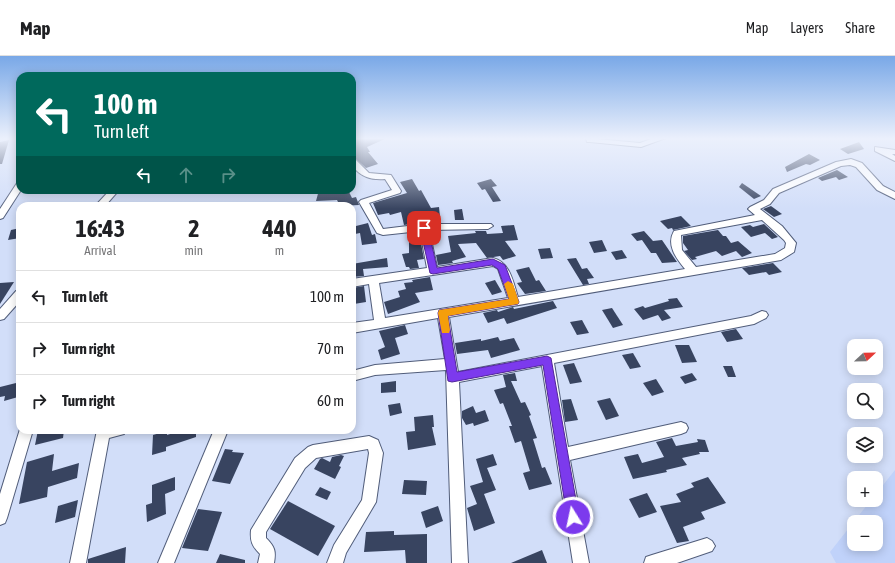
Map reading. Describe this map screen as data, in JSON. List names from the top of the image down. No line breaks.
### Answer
{"north":"right","page":{"header":"Map","nav":["Map","Layers","Share"],"turn":["100 m","Turn left"],"eta":["16:43","Arrival","2","min","440","m"],"list":[{"name":"Turn left","value":"100 m"},{"name":"Turn right","value":"70 m"},{"name":"Turn right","value":"60 m"}],"map_buttons":["+","−"]}}
